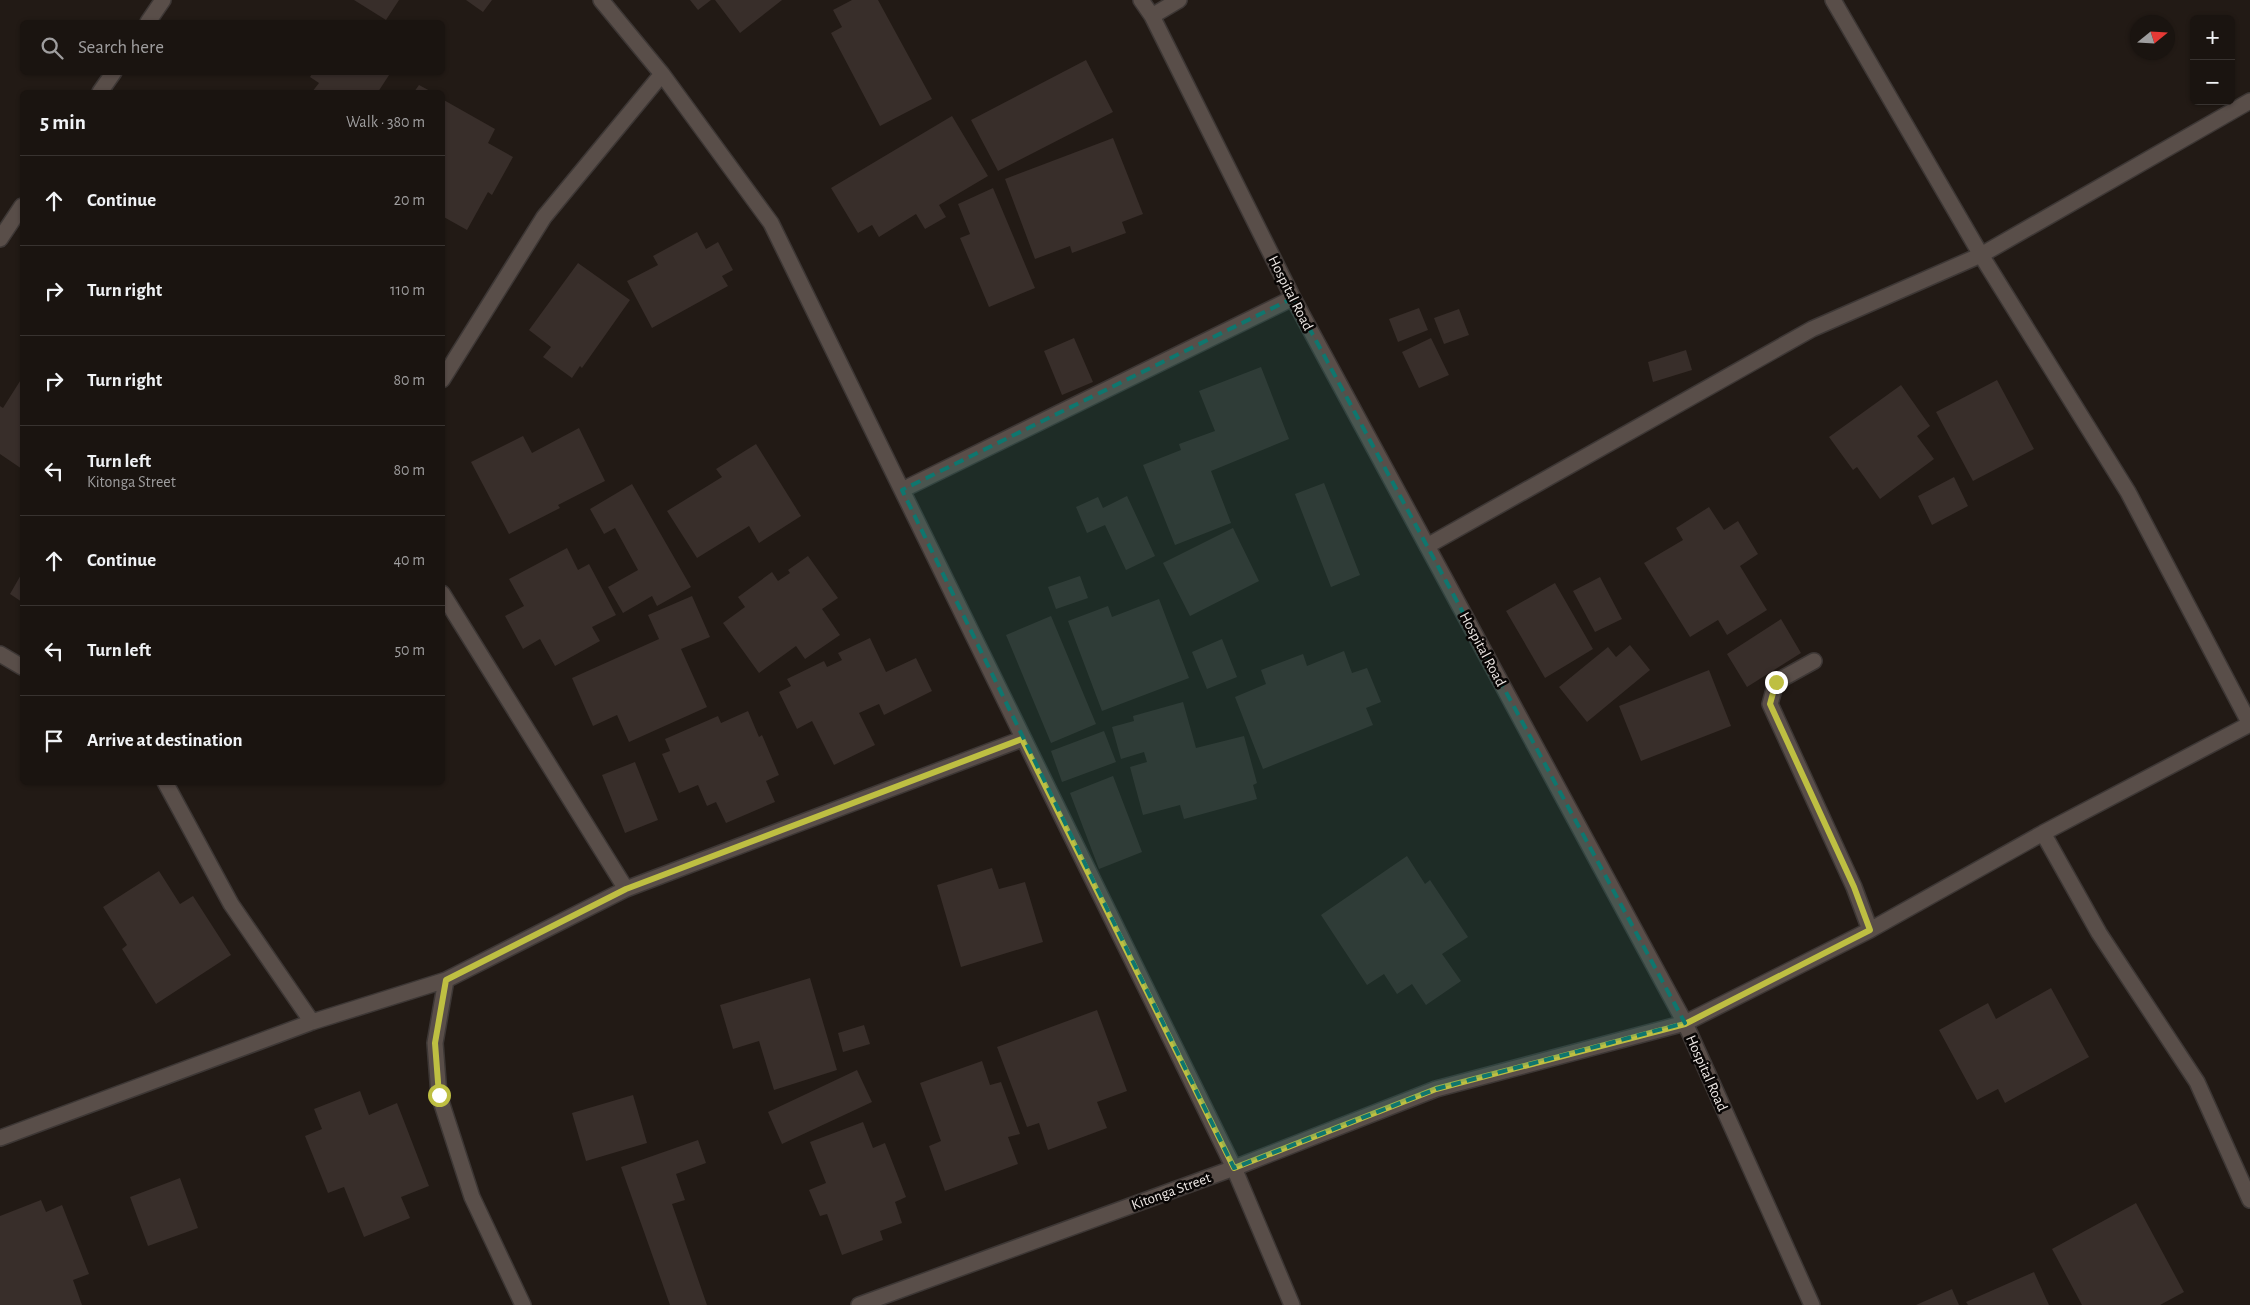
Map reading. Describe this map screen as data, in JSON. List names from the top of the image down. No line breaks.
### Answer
{"streets":{"street":["Hospital Road","Kitonga Street"]},"crossings":[["Hospital Road","Kitonga Street"]],"north":"right","page":{"map_buttons":["+","−"],"search":"Search here","heading":["5 min","Walk · 380 m"],"list":[["Continue","20 m"],["Turn right","110 m"],["Turn right","80 m"],["Turn left","Kitonga Street","80 m"],["Continue","40 m"],["Turn left","50 m"],"Arrive at destination"]}}
